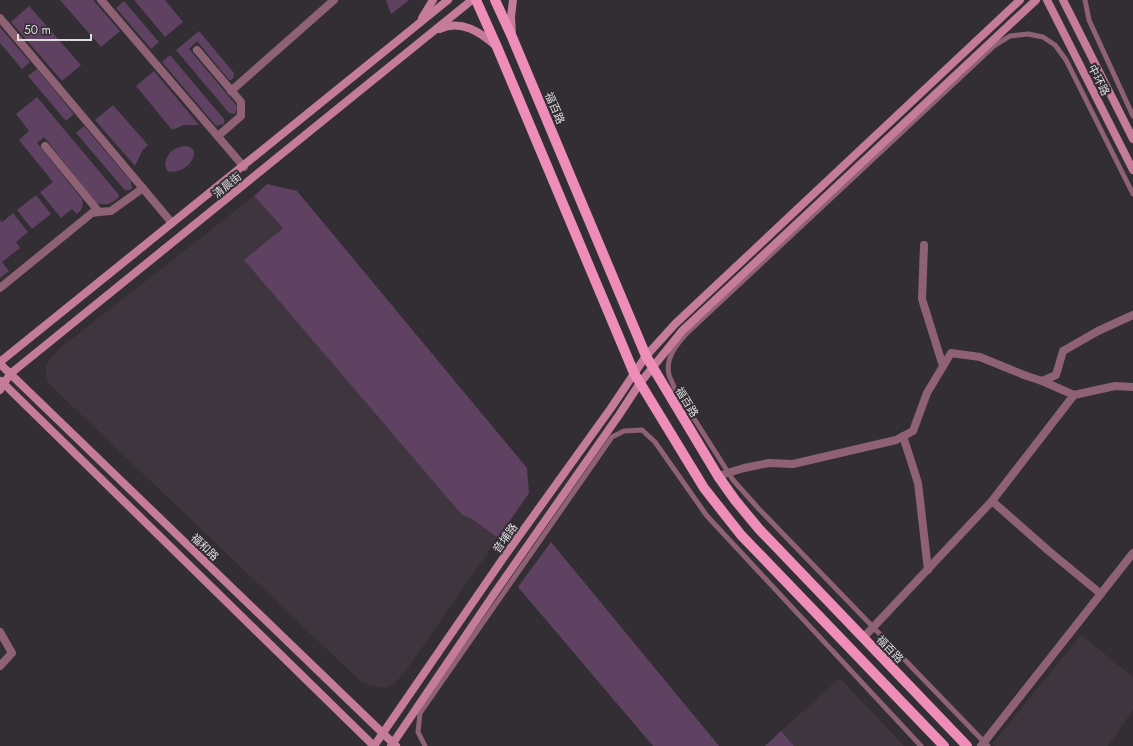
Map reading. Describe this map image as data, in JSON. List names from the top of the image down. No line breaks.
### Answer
{"streets":{"main road":["福百路"],"street":["中环路","清晨街","音埔路","福和路"]},"crossings":[["福百路","音埔路"],["清晨街","福和路"],["音埔路","福和路"]],"scale_bar":"50 m"}
